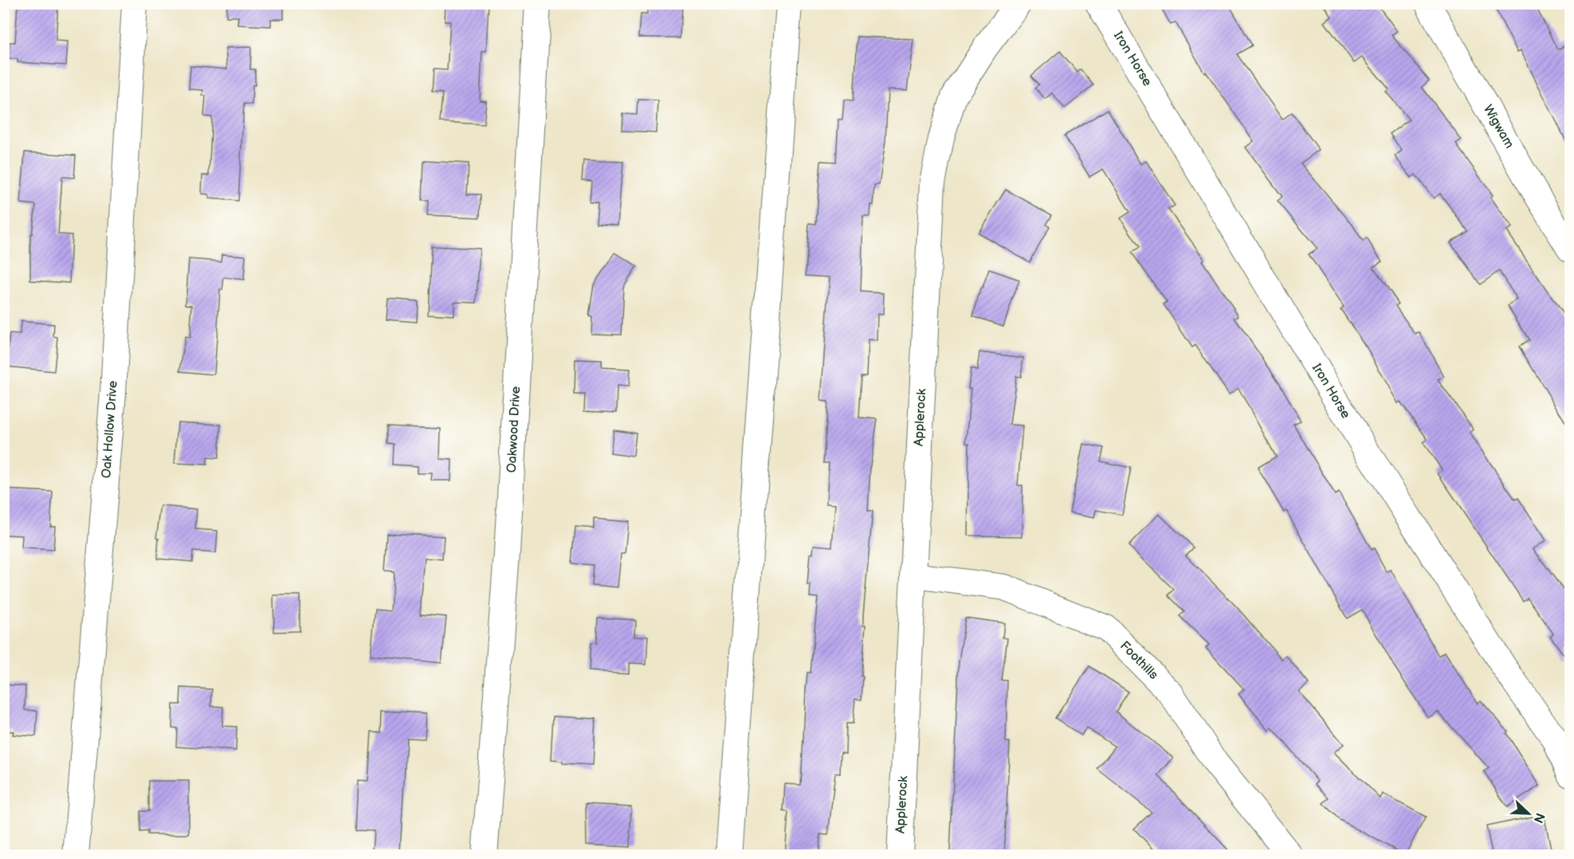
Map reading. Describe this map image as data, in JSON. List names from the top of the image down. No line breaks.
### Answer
{"streets":{"street":["Iron Horse","Wigwam","Applerock","Oak Hollow Drive","Oakwood Drive","Foothills"]},"crossings":[["Applerock","Foothills"]],"north":"bottom right"}
